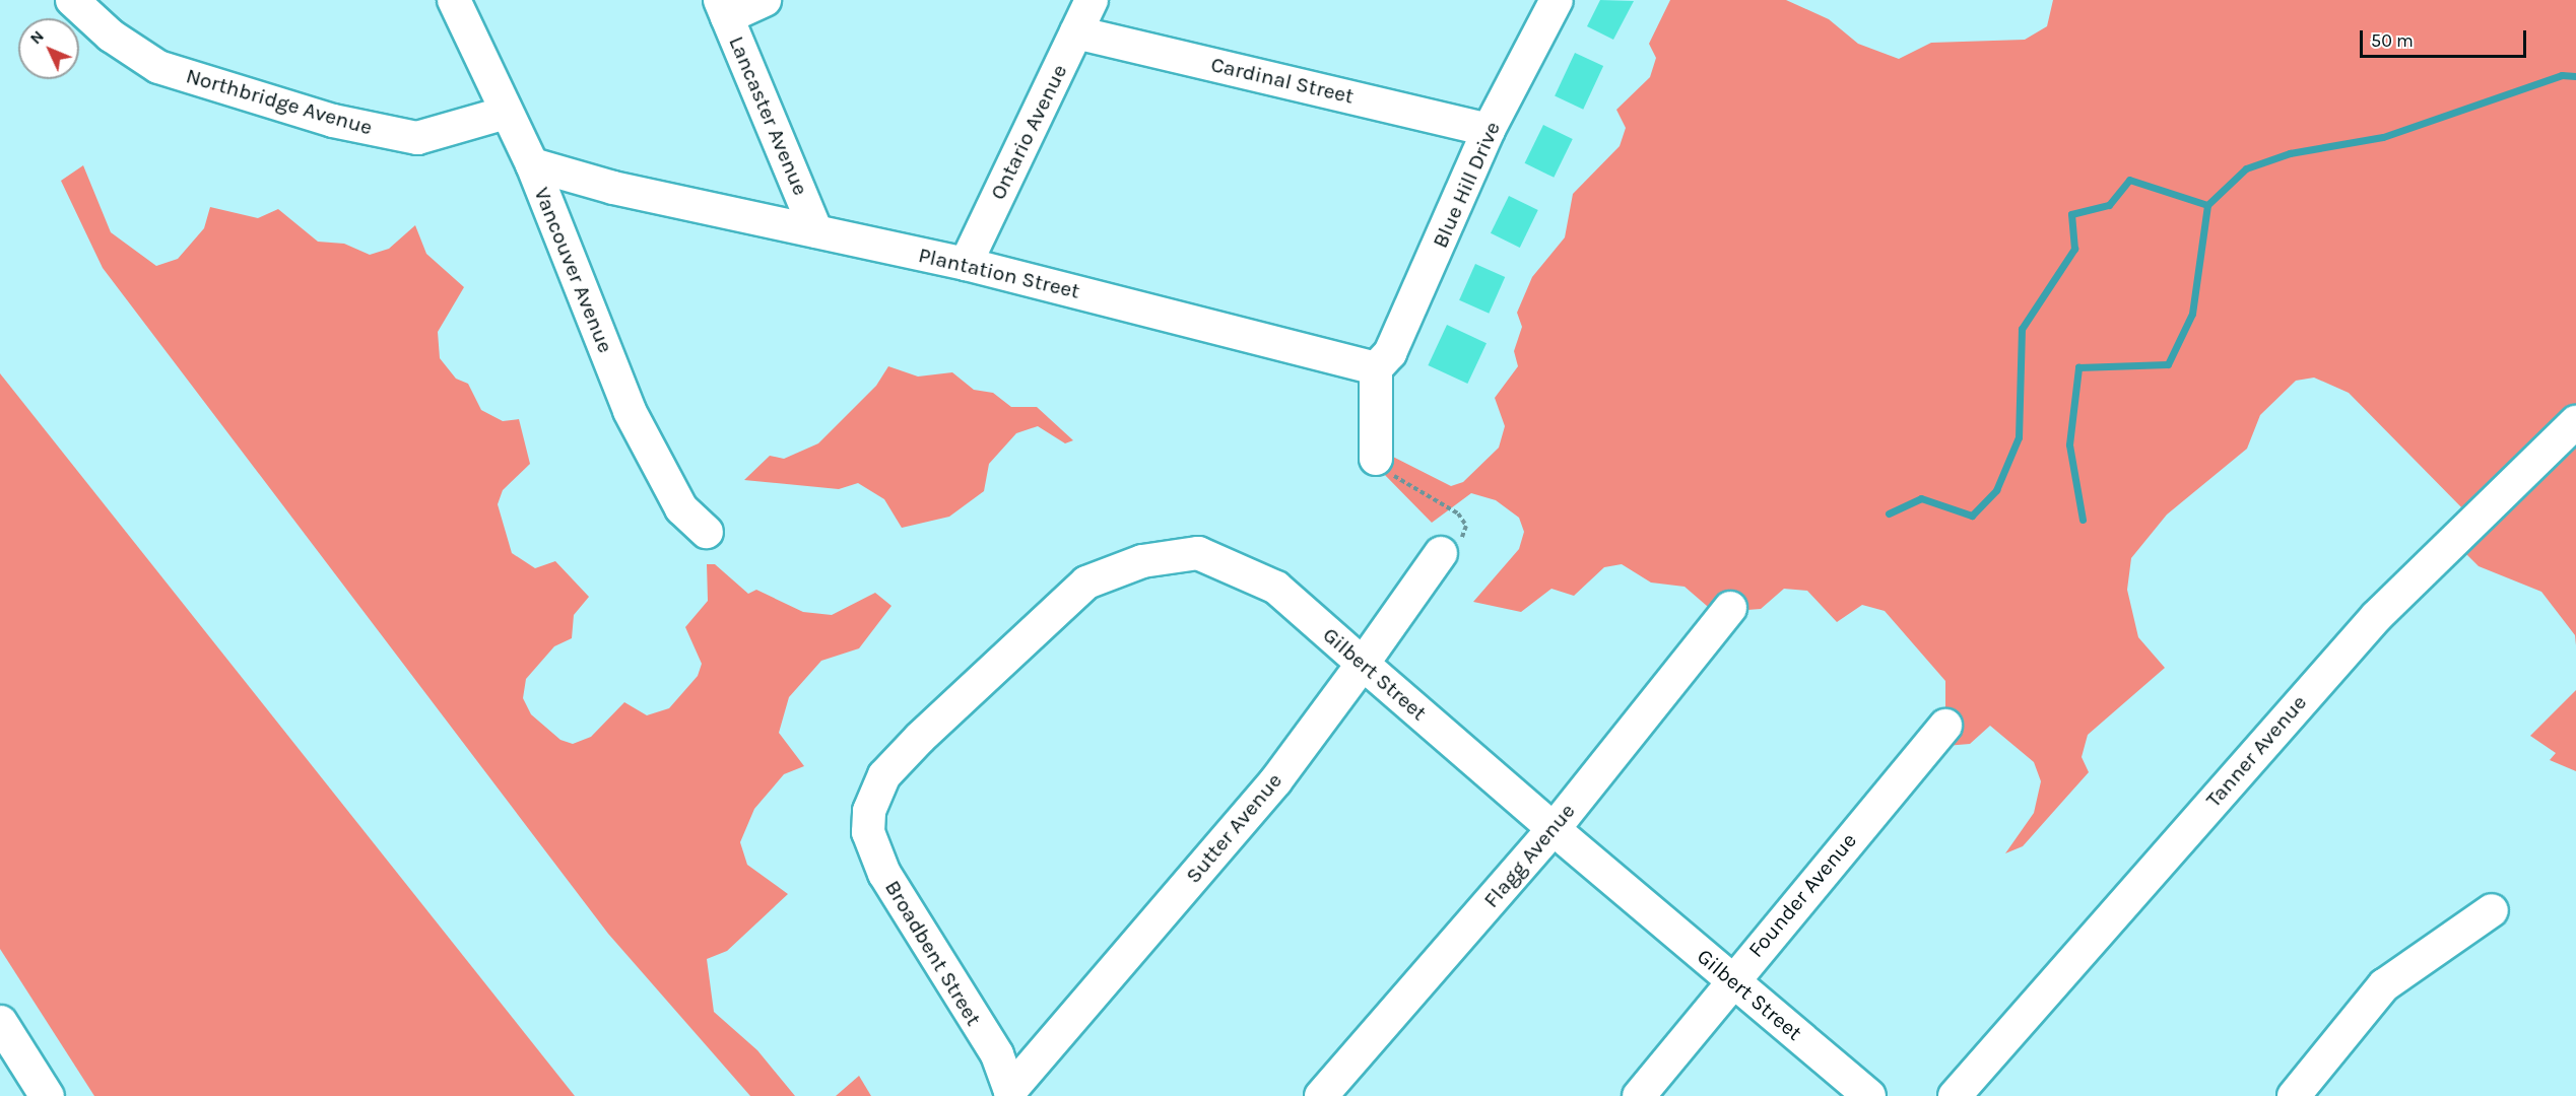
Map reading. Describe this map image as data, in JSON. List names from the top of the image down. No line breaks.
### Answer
{"streets":{"street":["Cardinal Street","Northbridge Avenue","Lancaster Avenue","Ontario Avenue","Blue Hill Drive","Vancouver Avenue","Plantation Street","Gilbert Street","Tanner Avenue","Sutter Avenue","Flagg Avenue","Founder Avenue","Broadbent Street"]},"crossings":[["Cardinal Street","Ontario Avenue"],["Cardinal Street","Blue Hill Drive"],["Northbridge Avenue","Vancouver Avenue"],["Lancaster Avenue","Plantation Street"],["Ontario Avenue","Plantation Street"],["Blue Hill Drive","Plantation Street"],["Vancouver Avenue","Plantation Street"],["Gilbert Street","Sutter Avenue"],["Gilbert Street","Flagg Avenue"],["Gilbert Street","Founder Avenue"],["Gilbert Street","Broadbent Street"],["Sutter Avenue","Broadbent Street"]],"scale_bar":"50 m","north":"top left"}
